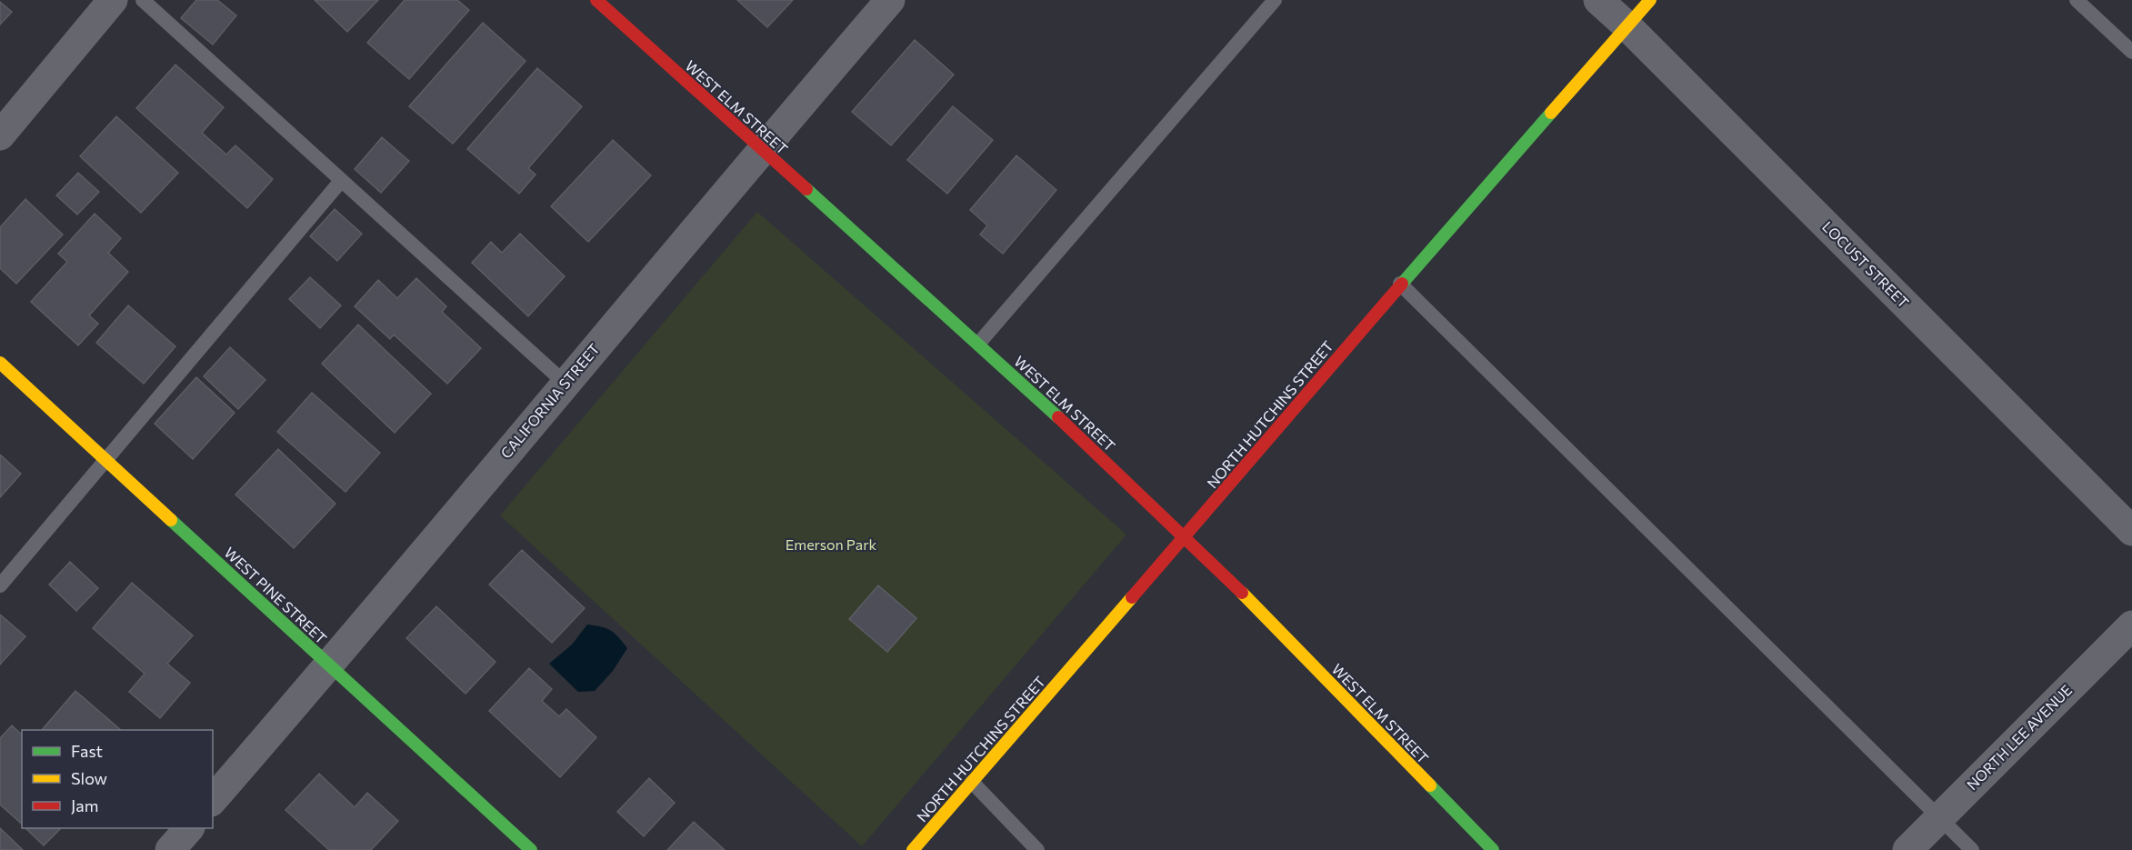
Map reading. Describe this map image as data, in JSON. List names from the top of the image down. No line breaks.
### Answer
{"streets":{"street":["WEST ELM STREET","LOCUST STREET","CALIFORNIA STREET","NORTH HUTCHINS STREET","WEST PINE STREET","NORTH LEE AVENUE"]},"crossings":[["WEST ELM STREET","CALIFORNIA STREET"],["WEST ELM STREET","NORTH HUTCHINS STREET"],["LOCUST STREET","NORTH HUTCHINS STREET"],["CALIFORNIA STREET","WEST PINE STREET"]],"parks":["Emerson Park"],"legend":["Fast","Slow","Jam"]}
